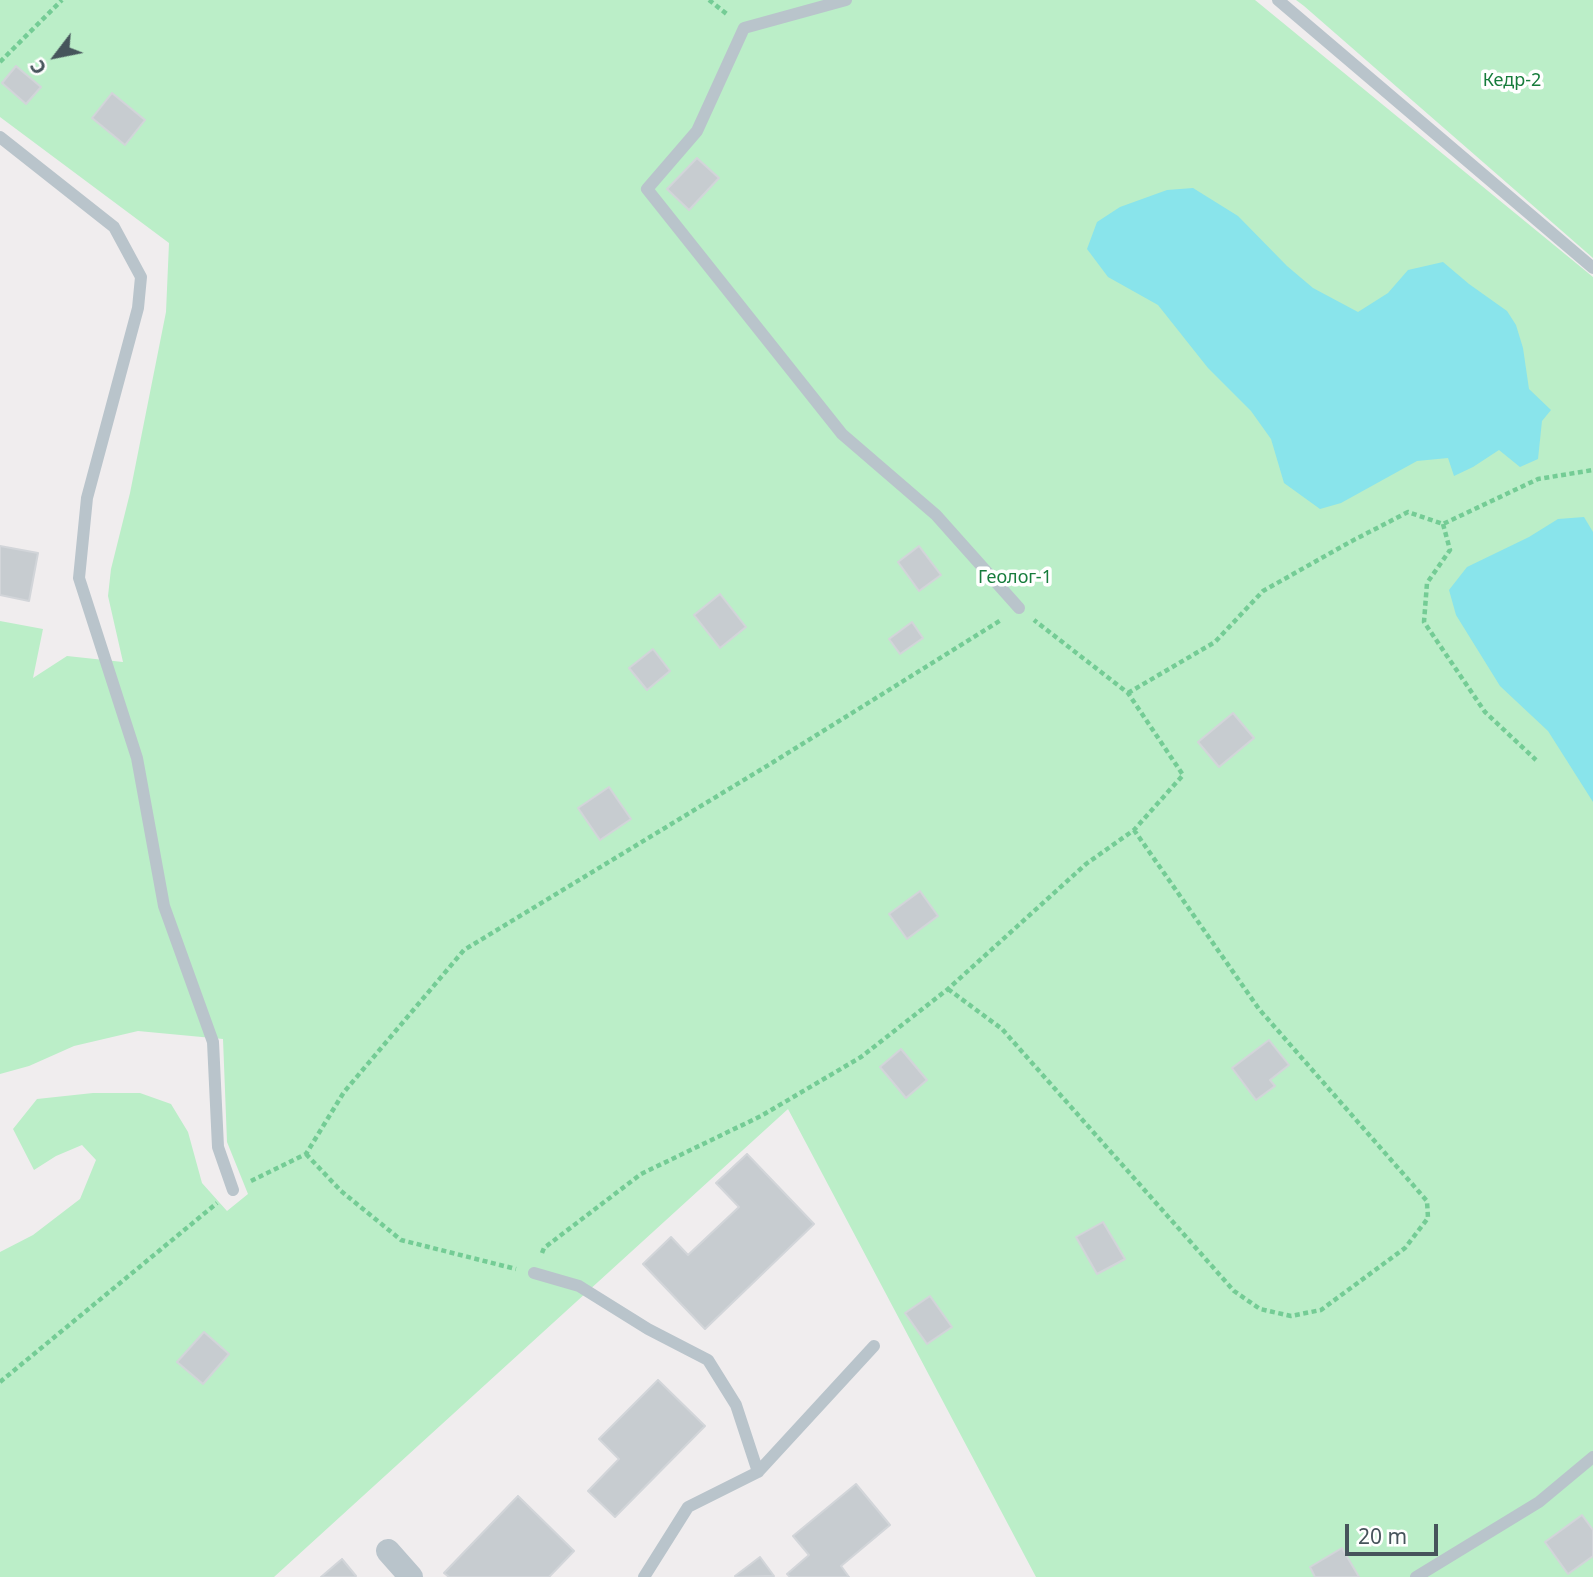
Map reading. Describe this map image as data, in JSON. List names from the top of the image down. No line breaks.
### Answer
{"parks":["Кедр-2","Геолог-1"],"scale_bar":"20 m","north":"bottom left"}
